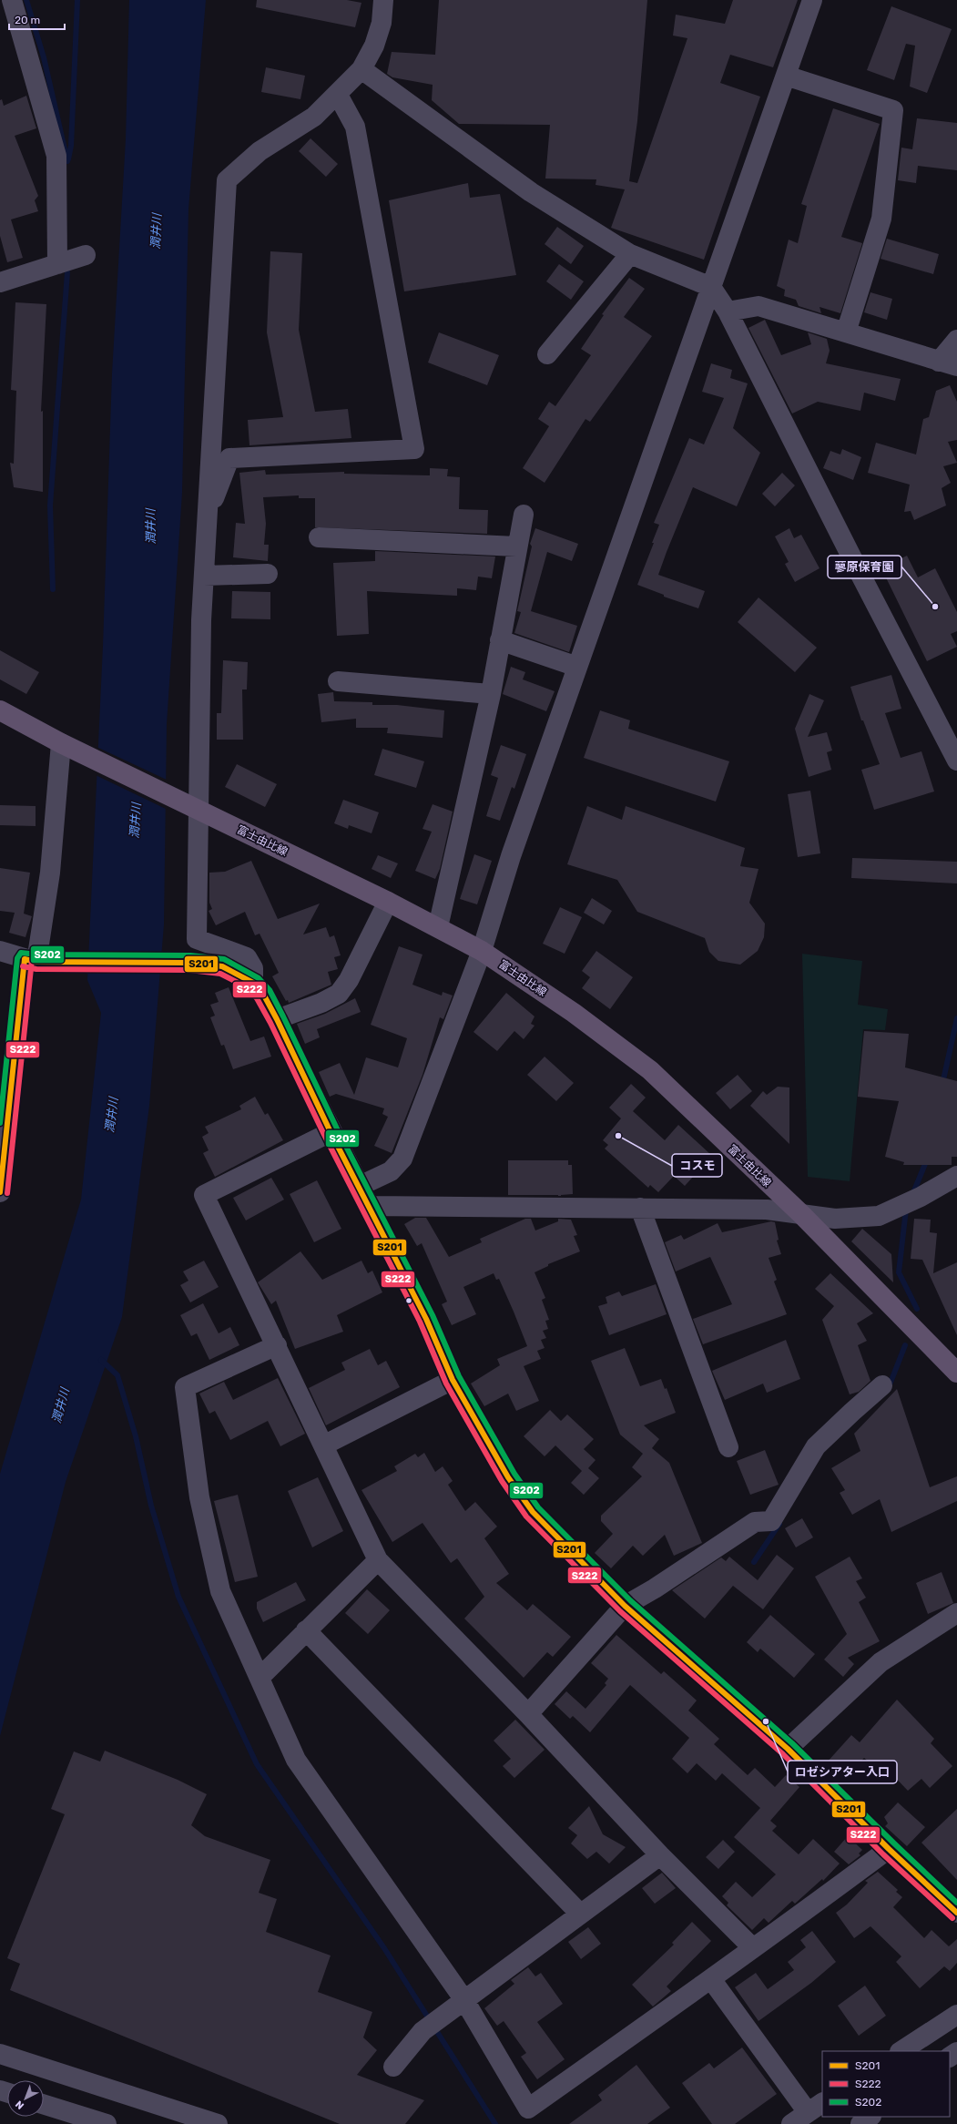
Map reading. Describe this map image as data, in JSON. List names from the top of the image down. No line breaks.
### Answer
{"streets":{"main road":["富士由比線"]},"water":["潤井川"],"places":["蓼原保育園","コスモ","ロゼシアター入口"],"lines":["transit line S202","transit line S201","transit line S222"],"legend":["S201","S222","S202"],"scale_bar":"20 m","north":"bottom left"}
